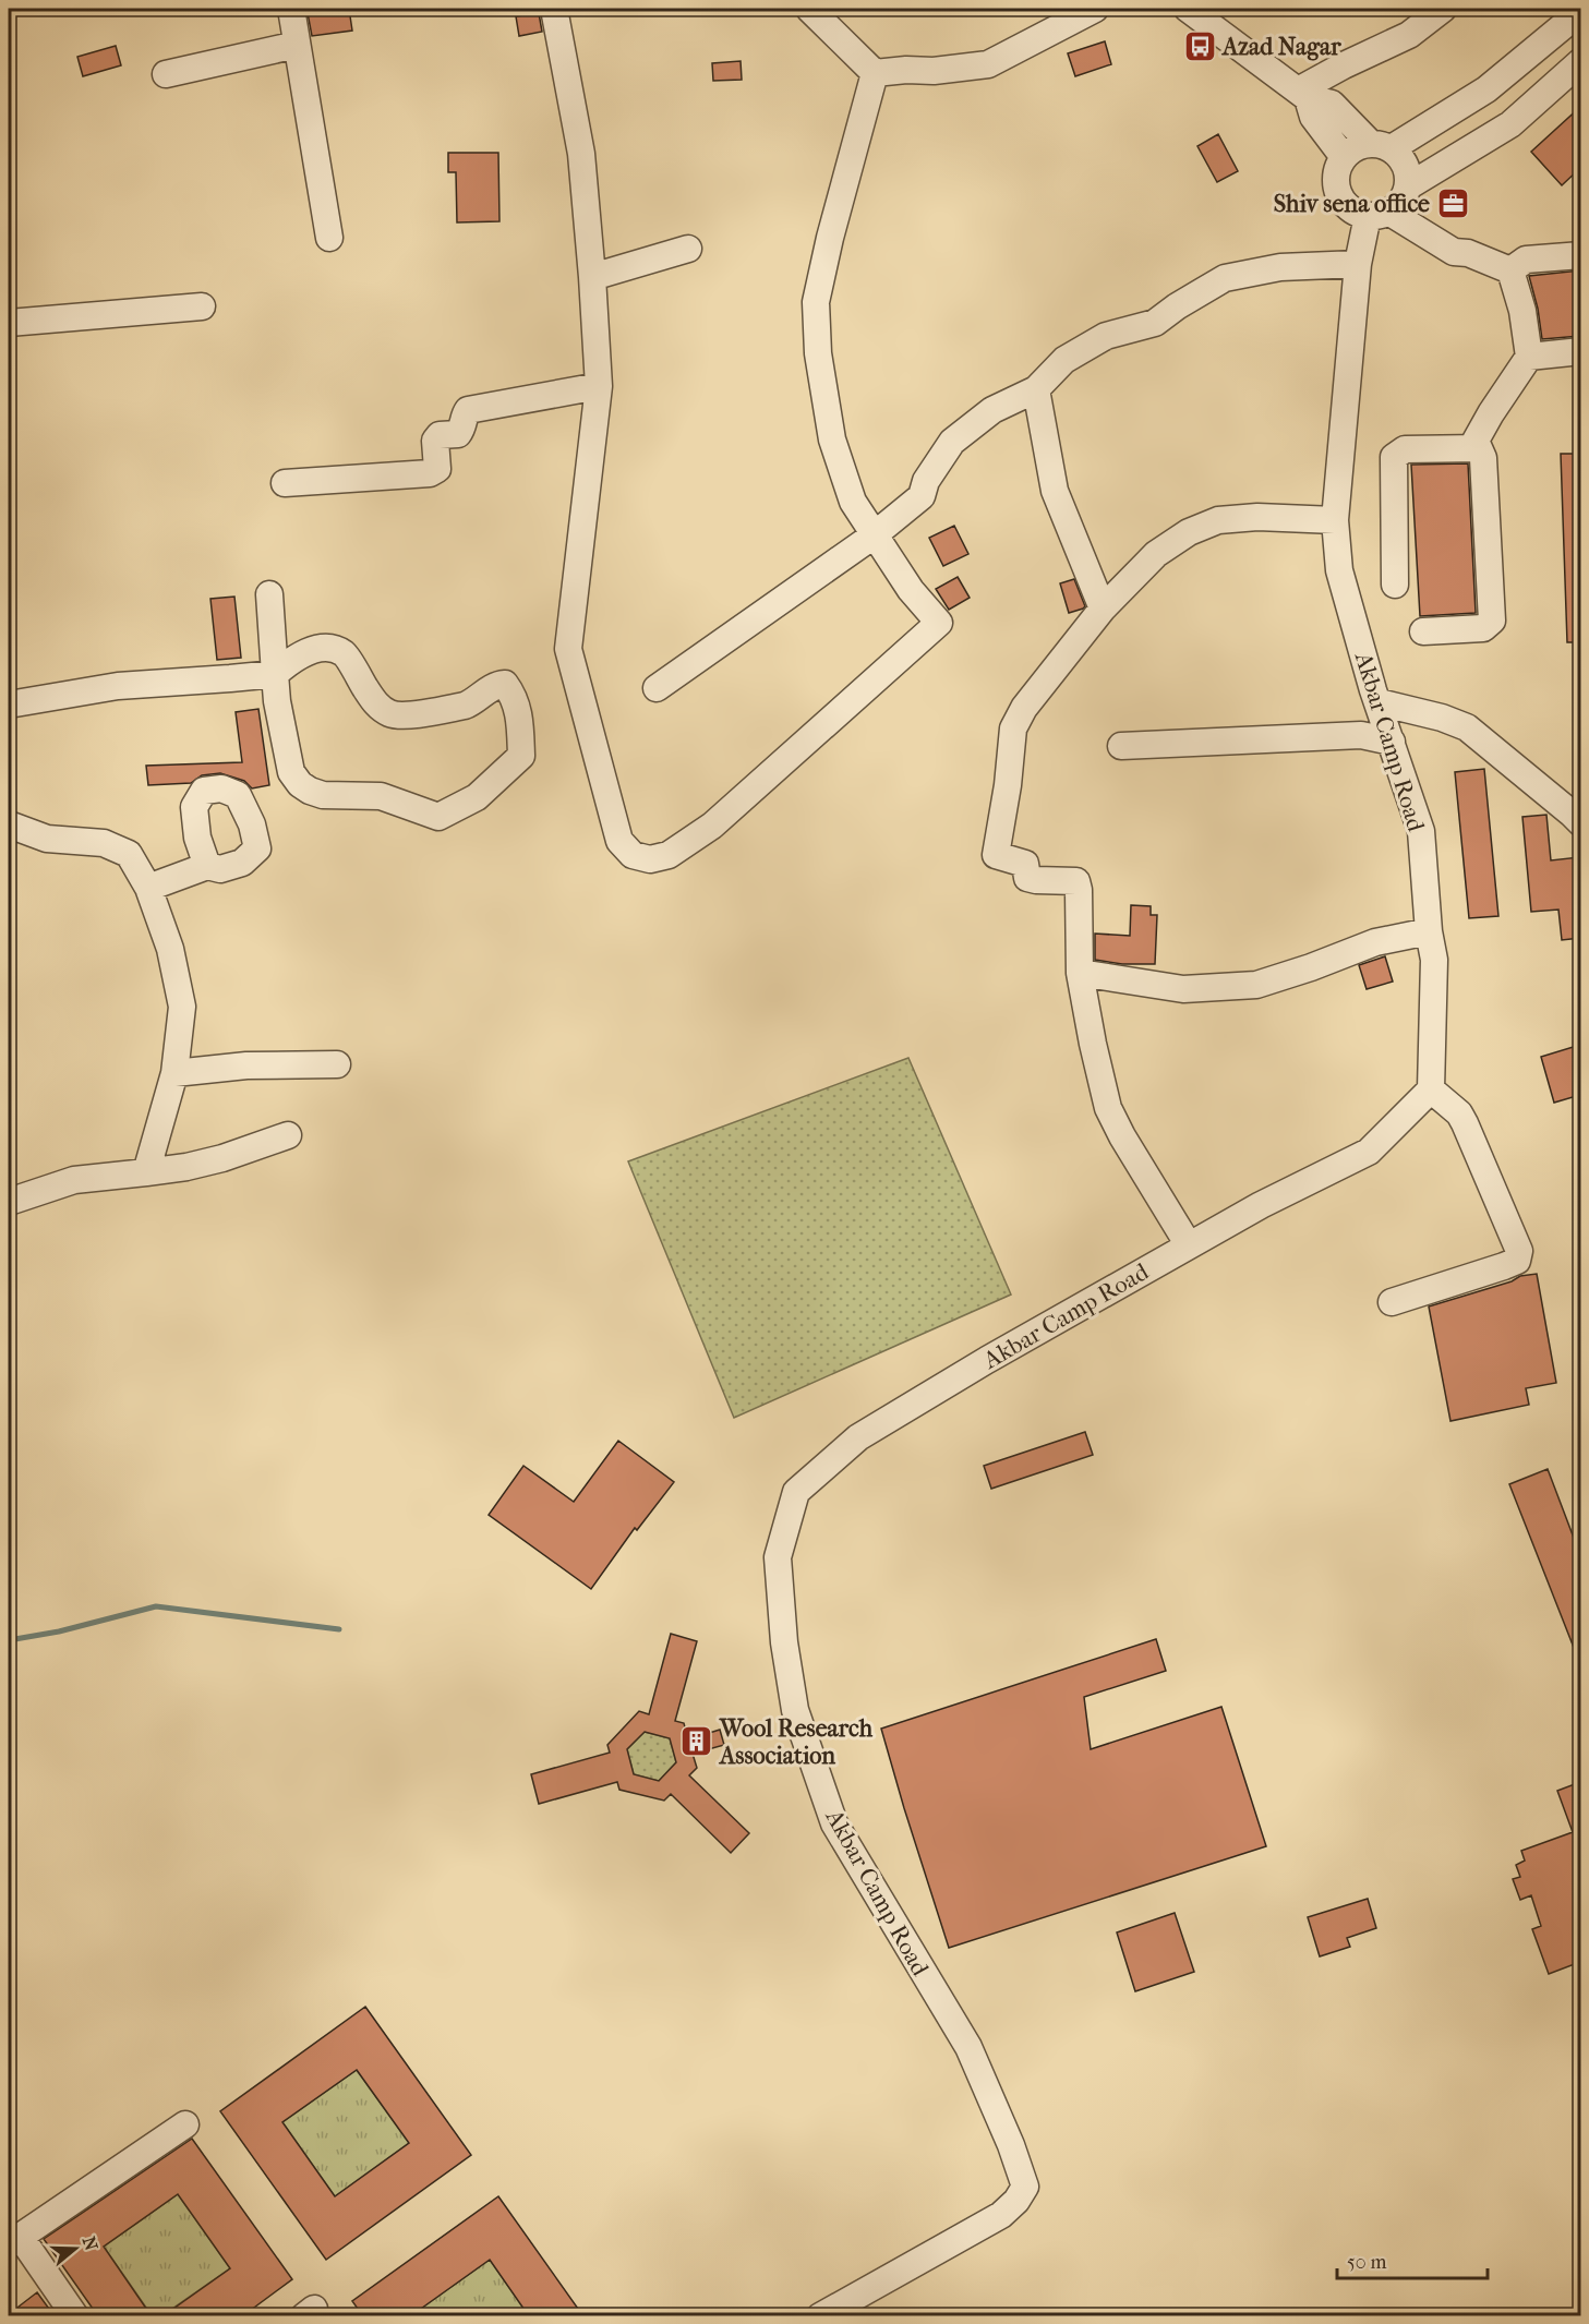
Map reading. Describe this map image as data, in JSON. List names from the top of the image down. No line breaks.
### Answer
{"streets":{"street":["Akbar Camp Road"]},"places":{"bus stop":["Azad Nagar"],"office":["Shiv sena office"],"building":["Wool Research Association"]},"scale_bar":"50 m","north":"right"}
